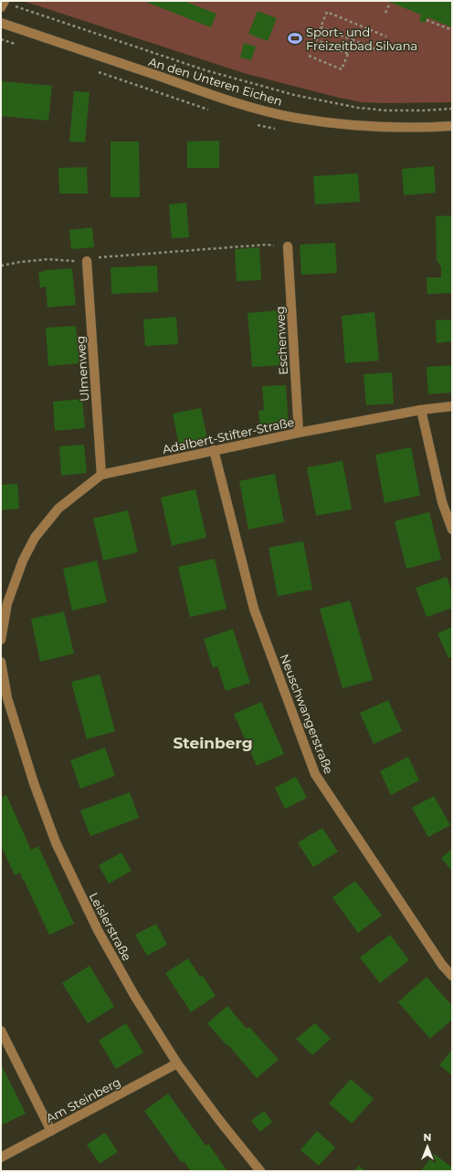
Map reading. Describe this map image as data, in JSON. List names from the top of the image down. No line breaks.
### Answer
{"streets":{"street":["An den Unteren Eichen","Eschenweg","Ulmenweg","Adalbert-Stifter-Straße","Neuschwangerstraße","Leislerstraße","Am Steinberg"]},"crossings":[["Eschenweg","Adalbert-Stifter-Straße"],["Ulmenweg","Adalbert-Stifter-Straße"],["Adalbert-Stifter-Straße","Neuschwangerstraße"],["Leislerstraße","Am Steinberg"]],"districts":["Steinberg"],"places":{"sports":["Sport- und Freizeitbad Silvana"]},"north":"top"}
